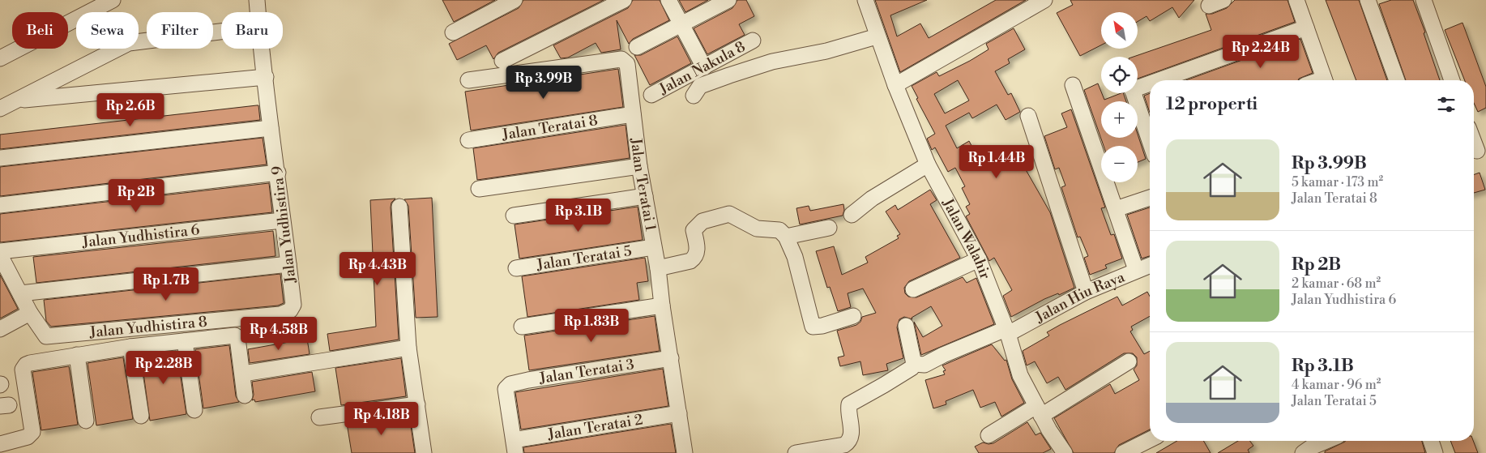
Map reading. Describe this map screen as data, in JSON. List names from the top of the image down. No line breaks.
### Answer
{"streets":{"street":["Jalan Nakula 8","Jalan Teratai 8","Jalan Teratai 1","Jalan Yudhistira 9","Jalan Yudhistira 6","Jalan Walahir","Jalan Teratai 5","Jalan Hiu Raya","Jalan Yudhistira 8","Jalan Teratai 3","Jalan Teratai 2"]},"crossings":[["Jalan Teratai 8","Jalan Teratai 1"],["Jalan Teratai 1","Jalan Teratai 5"],["Jalan Teratai 1","Jalan Teratai 3"],["Jalan Teratai 1","Jalan Teratai 2"],["Jalan Yudhistira 9","Jalan Yudhistira 6"],["Jalan Yudhistira 9","Jalan Yudhistira 8"],["Jalan Walahir","Jalan Hiu Raya"],["Jalan Teratai 3","Jalan Teratai 2"]],"north":"top left","page":{"map_buttons":["+","−"],"chip":["Beli","Sewa","Filter","Baru"],"price":["Rp 2.24B","Rp 3.99B","Rp 2.6B","Rp 1.44B","Rp 2B","Rp 3.1B","Rp 4.43B","Rp 1.7B","Rp 1.83B","Rp 4.58B","Rp 2.28B","Rp 4.18B"],"heading":"12 properti","list":[{"name":"Rp 3.99B","note":"5 kamar · 173 m² · Jalan Teratai 8"},{"name":"Rp 2B","note":"2 kamar · 68 m² · Jalan Yudhistira 6"},{"name":"Rp 3.1B","note":"4 kamar · 96 m² · Jalan Teratai 5"}]}}
